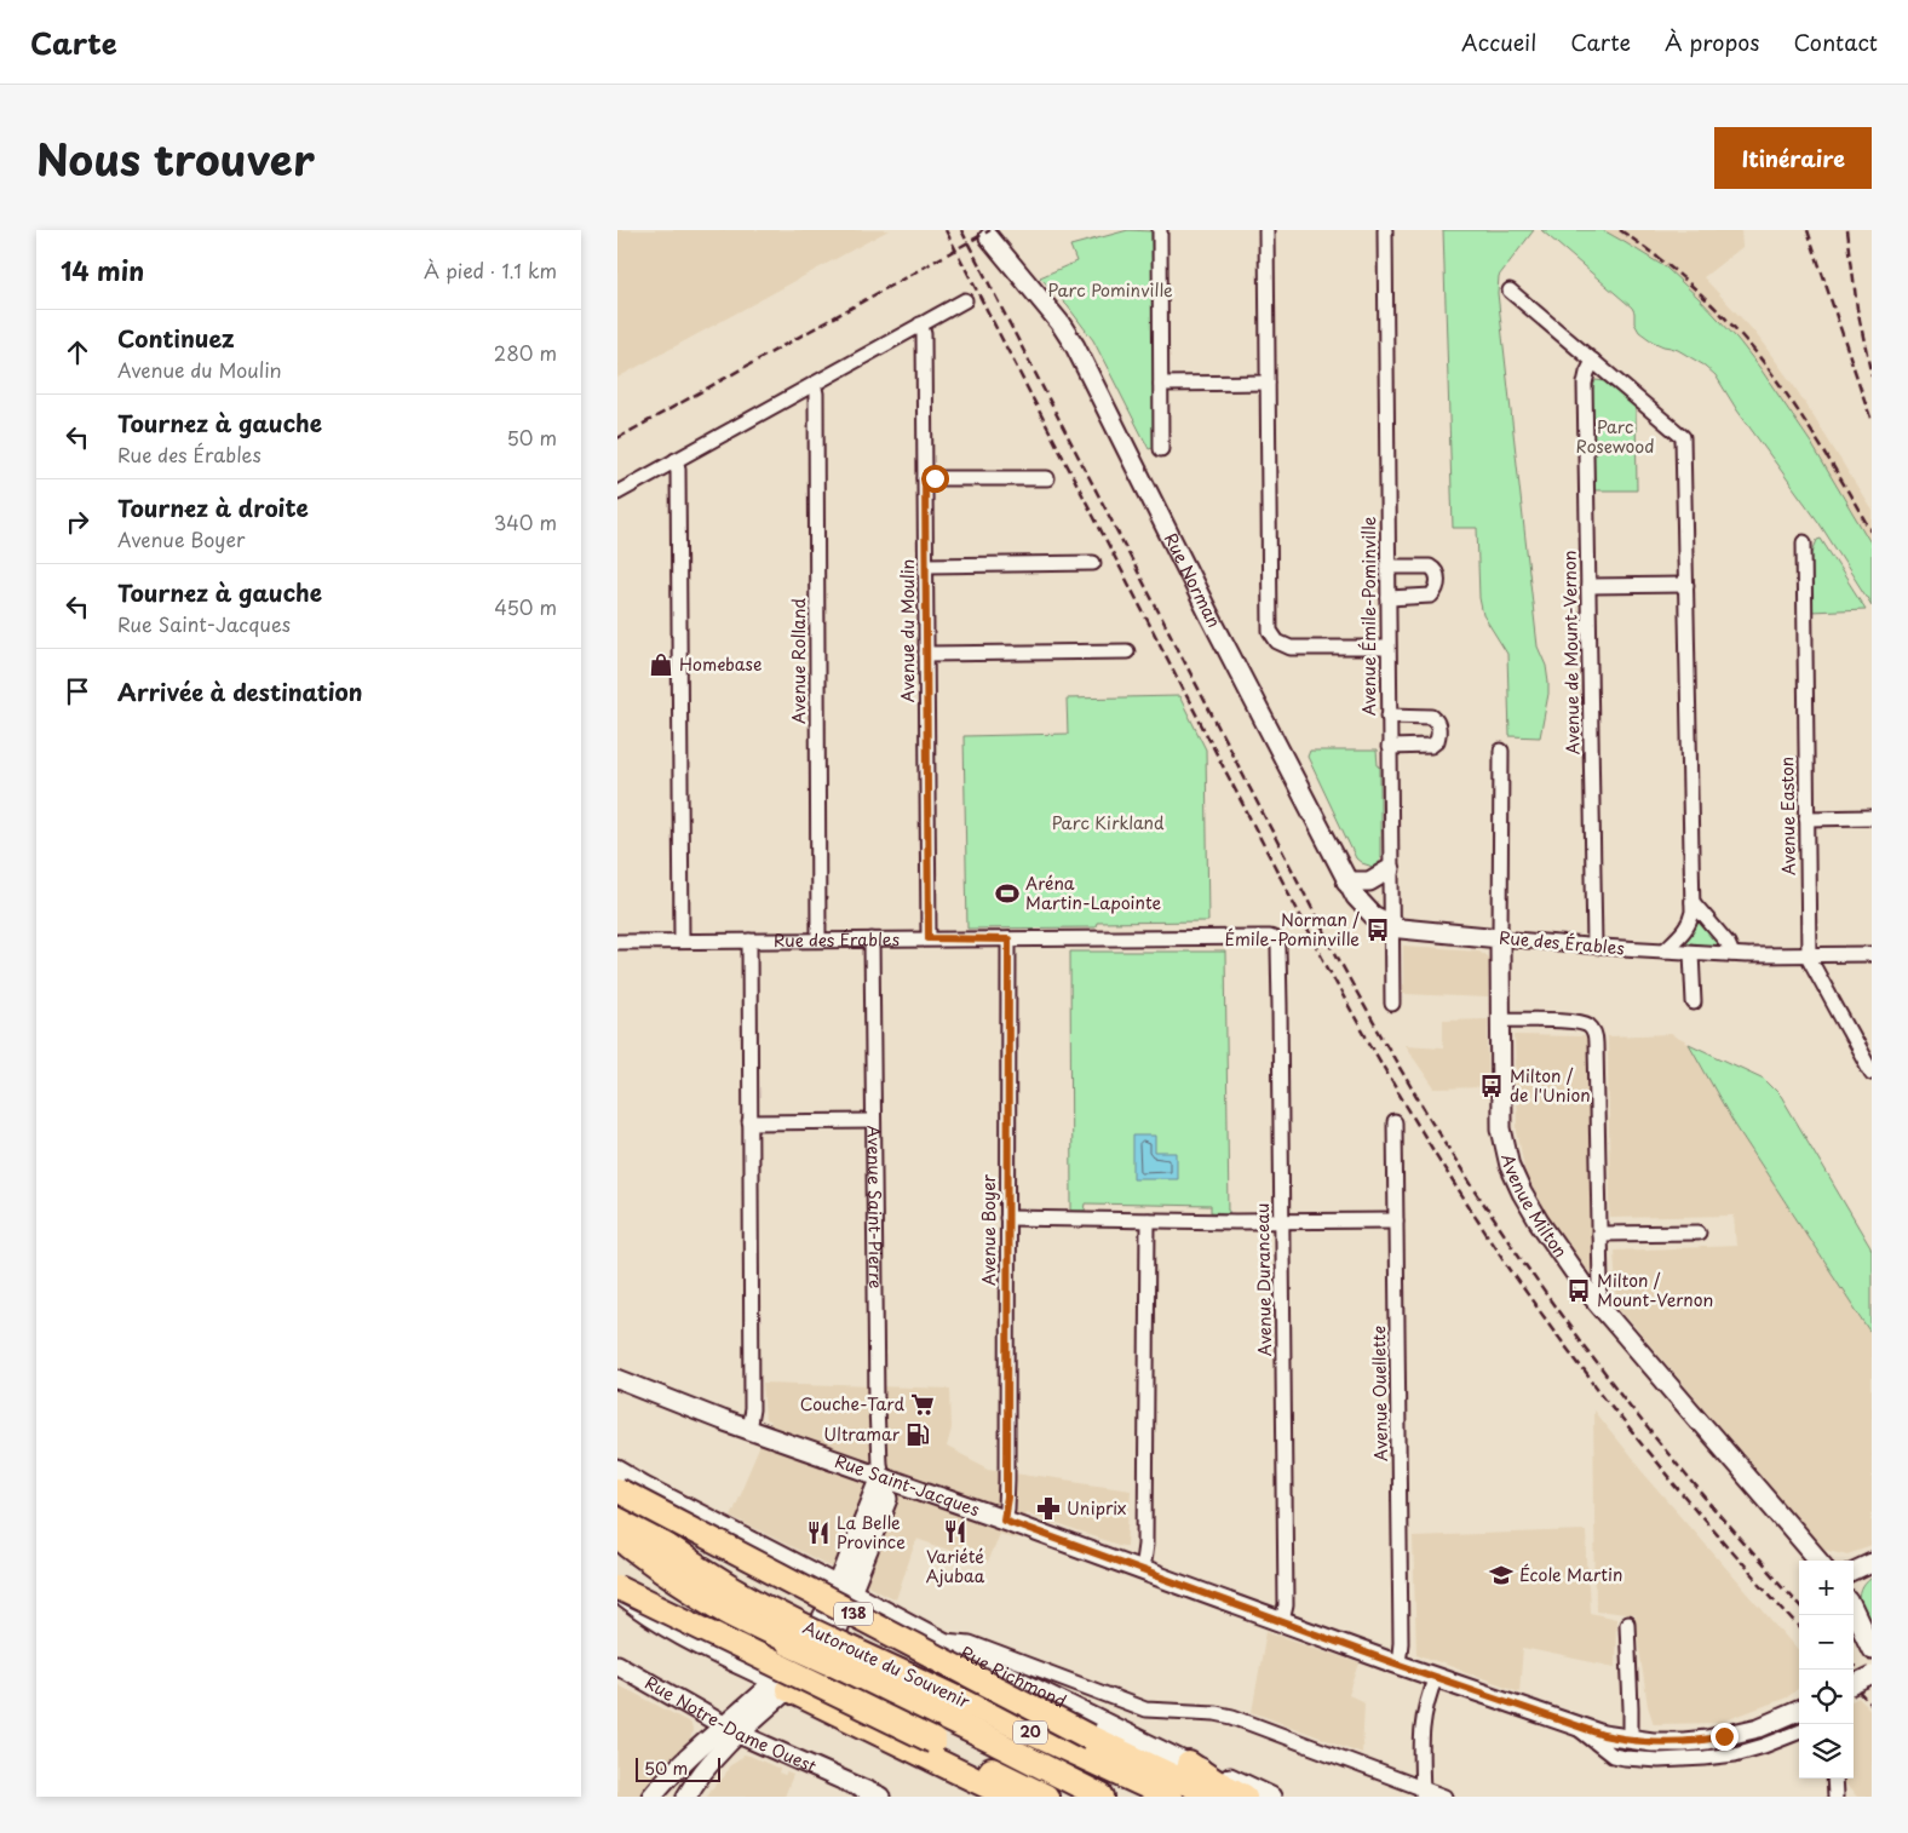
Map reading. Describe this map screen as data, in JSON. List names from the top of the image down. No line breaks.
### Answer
{"streets":{"highway":["138","Autoroute du Souvenir","20"],"main road":["Rue Norman","Rue des Érables","Avenue Milton","Avenue Saint-Pierre","Rue Saint-Jacques","Rue Richmond","Rue Notre-Dame Ouest"],"street":["Avenue Émile-Pominville","Avenue du Moulin","Avenue de Mount-Vernon","Avenue Rolland","Avenue Easton","Avenue Boyer","Avenue Duranceau","Avenue Ouellette"]},"crossings":[["Rue Norman","Avenue Émile-Pominville"],["Rue Norman","Rue des Érables"],["Avenue Émile-Pominville","Rue des Érables"],["Avenue du Moulin","Rue des Érables"],["Avenue de Mount-Vernon","Rue des Érables"],["Avenue Rolland","Rue des Érables"],["Avenue Easton","Rue des Érables"],["Rue des Érables","Avenue Milton"],["Rue des Érables","Avenue Saint-Pierre"],["Rue des Érables","Avenue Boyer"],["Rue des Érables","Avenue Duranceau"],["Avenue Saint-Pierre","Rue Saint-Jacques"],["Avenue Saint-Pierre","Rue Richmond"],["Avenue Saint-Pierre","Rue Notre-Dame Ouest"],["Avenue Boyer","Rue Saint-Jacques"],["Avenue Duranceau","Rue Saint-Jacques"],["Avenue Ouellette","Rue Saint-Jacques"]],"parks":["Parc Pominville","Parc Rosewood","Parc Kirkland"],"places":{"shop":["Homebase"],"sports":["Aréna Martin-Lapointe"],"bus stop":["Norman / Émile-Pominville","Milton / de l'Union","Milton / Mount-Vernon"],"supermarket":["Couche-Tard"],"fuel station":["Ultramar"],"pharmacy":["Uniprix"],"restaurant":["Variété Ajubaa","La Belle Province"],"school or university":["École Martin"]},"scale_bar":"50 m","page":{"header":"Carte","nav":["Accueil","Carte","À propos","Contact"],"title":"Nous trouver","buttons":"Itinéraire","heading":["14 min","À pied · 1.1 km"],"list":[["Continuez","Avenue du Moulin","280 m"],["Tournez à gauche","Rue des Érables","50 m"],["Tournez à droite","Avenue Boyer","340 m"],["Tournez à gauche","Rue Saint-Jacques","450 m"],"Arrivée à destination"],"map_buttons":["+","−"],"scale":"50 m"}}
